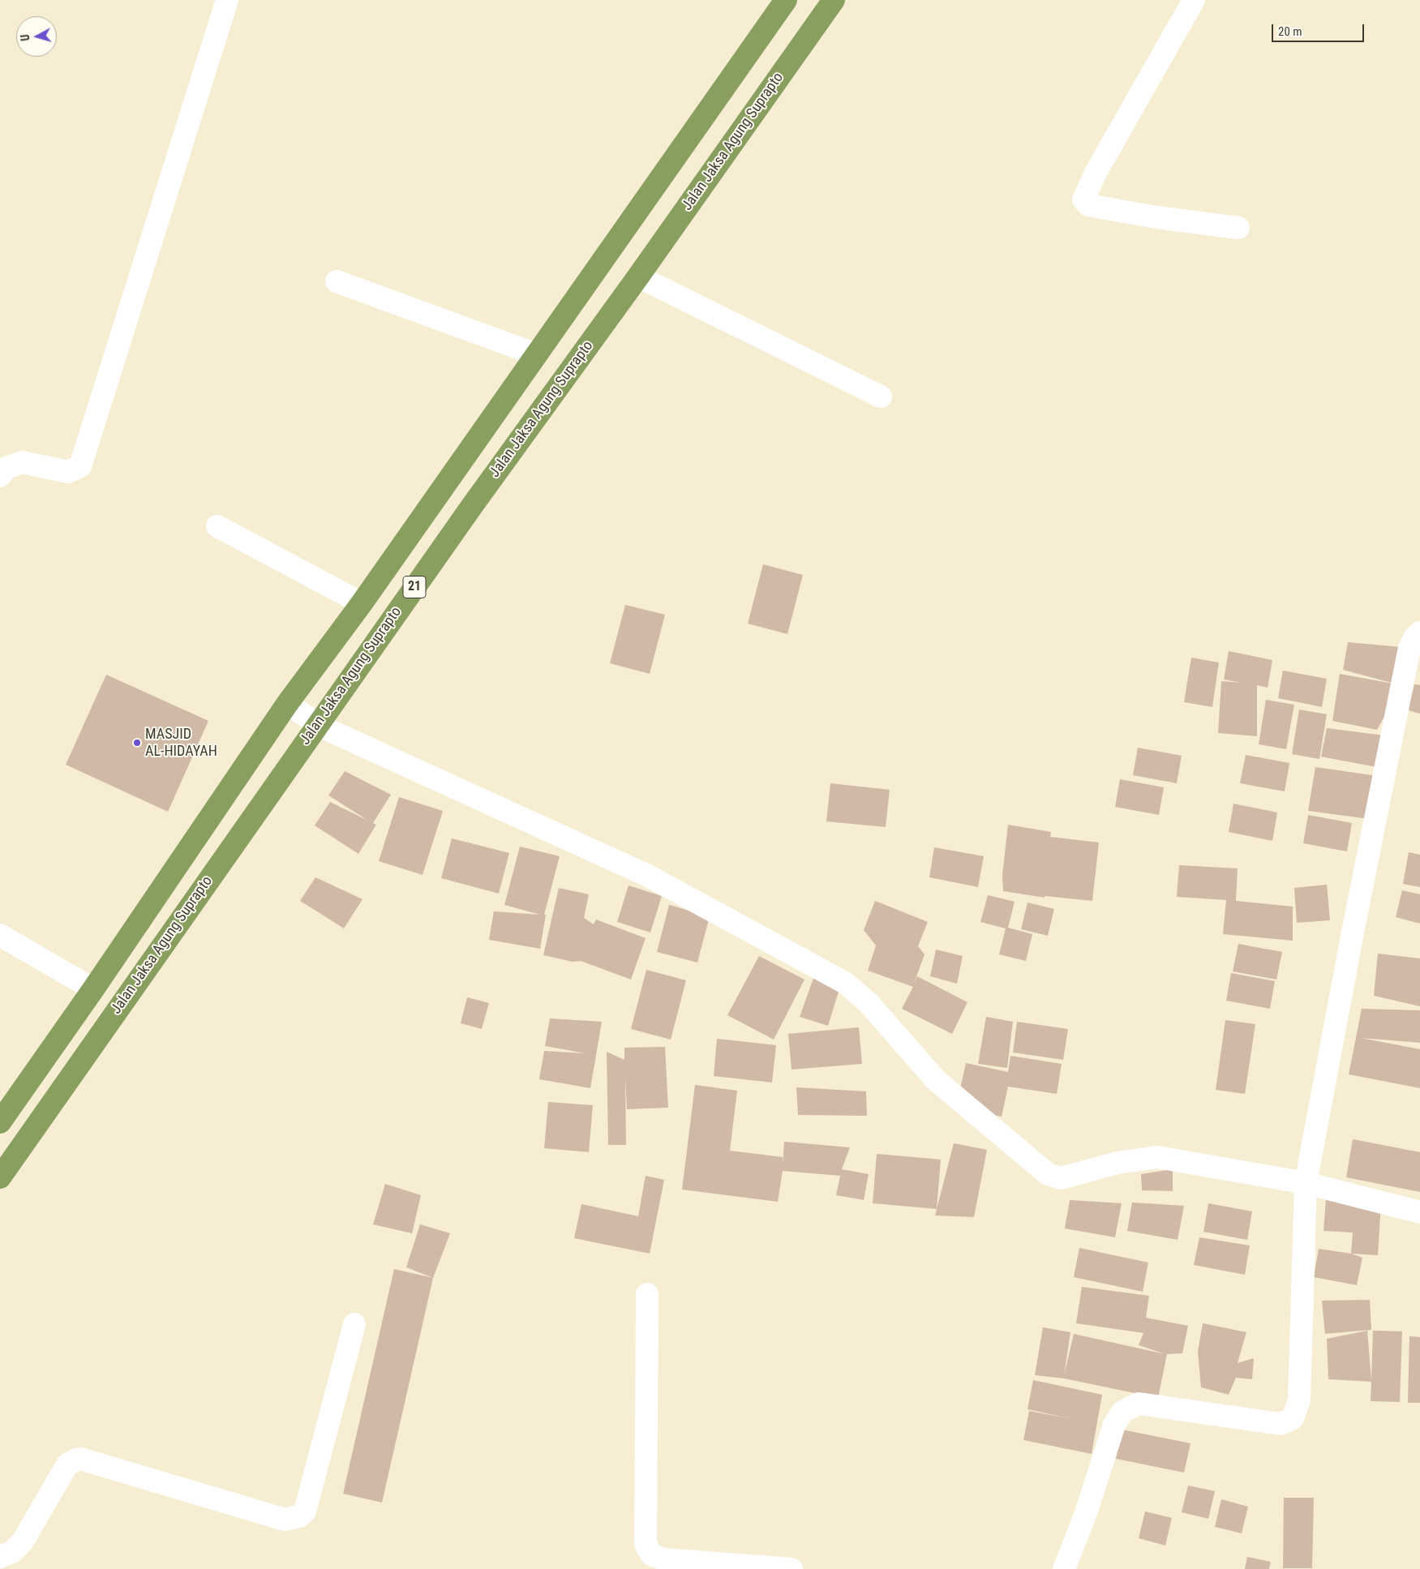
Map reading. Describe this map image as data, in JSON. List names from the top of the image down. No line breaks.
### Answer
{"streets":{"highway":["Jalan Jaksa Agung Suprapto","21"]},"places":["MASJID AL-HIDAYAH"],"scale_bar":"20 m","north":"left"}
